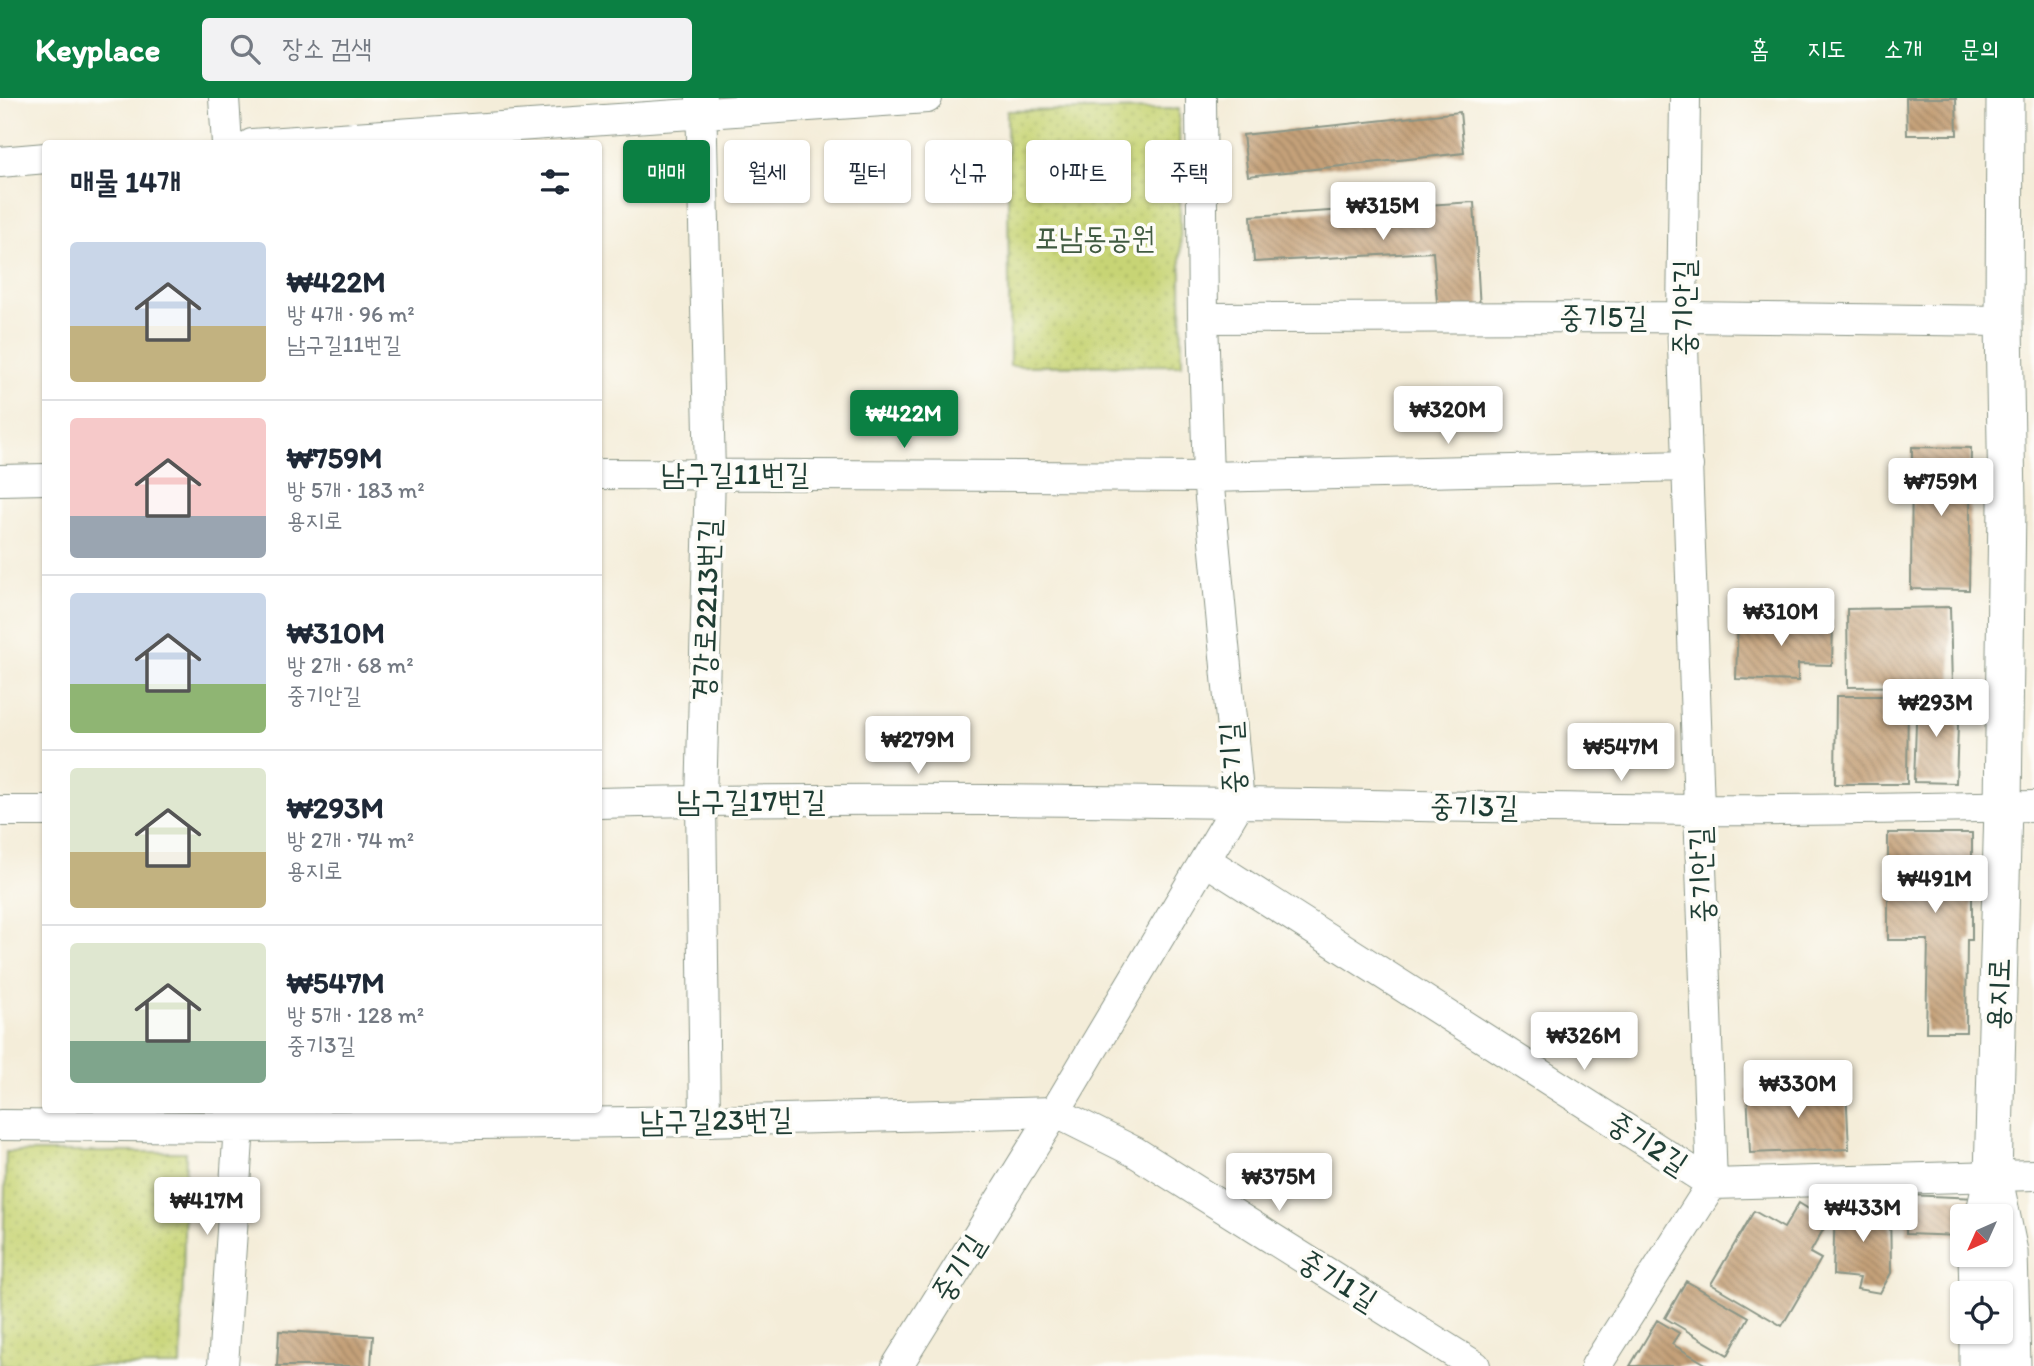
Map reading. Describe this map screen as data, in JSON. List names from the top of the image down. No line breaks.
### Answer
{"streets":{"street":["중기안길","중기5길","남구길11번길","경강로2213번길","중기길","남구길17번길","중기3길","용지로","남구길23번길","중기2길","중기1길"]},"crossings":[["중기안길","중기5길"],["중기안길","남구길11번길"],["중기안길","중기3길"],["중기안길","중기2길"],["중기5길","중기길"],["중기5길","용지로"],["남구길11번길","경강로2213번길"],["남구길11번길","중기길"],["경강로2213번길","남구길17번길"],["경강로2213번길","남구길23번길"],["중기길","남구길17번길"],["중기길","중기3길"],["중기길","남구길23번길"],["중기길","중기2길"],["중기길","중기1길"],["남구길17번길","중기3길"],["중기3길","용지로"],["용지로","중기2길"],["남구길23번길","중기1길"]],"parks":["포남동공원"],"north":"bottom left","page":{"header":"Keyplace","search":"장소 검색","nav":["홈","지도","소개","문의"],"chip":["매매","월세","필터","신규","아파트","주택"],"heading":"매물 14개","price":["₩315M","₩320M","₩422M","₩759M","₩310M","₩293M","₩279M","₩547M","₩491M","₩326M","₩330M","₩375M","₩417M","₩433M"],"list":[{"name":"₩422M","note":"방 4개 · 96 m² · 남구길11번길"},{"name":"₩759M","note":"방 5개 · 183 m² · 용지로"},{"name":"₩310M","note":"방 2개 · 68 m² · 중기안길"},{"name":"₩293M","note":"방 2개 · 74 m² · 용지로"},{"name":"₩547M","note":"방 5개 · 128 m² · 중기3길"}]}}
